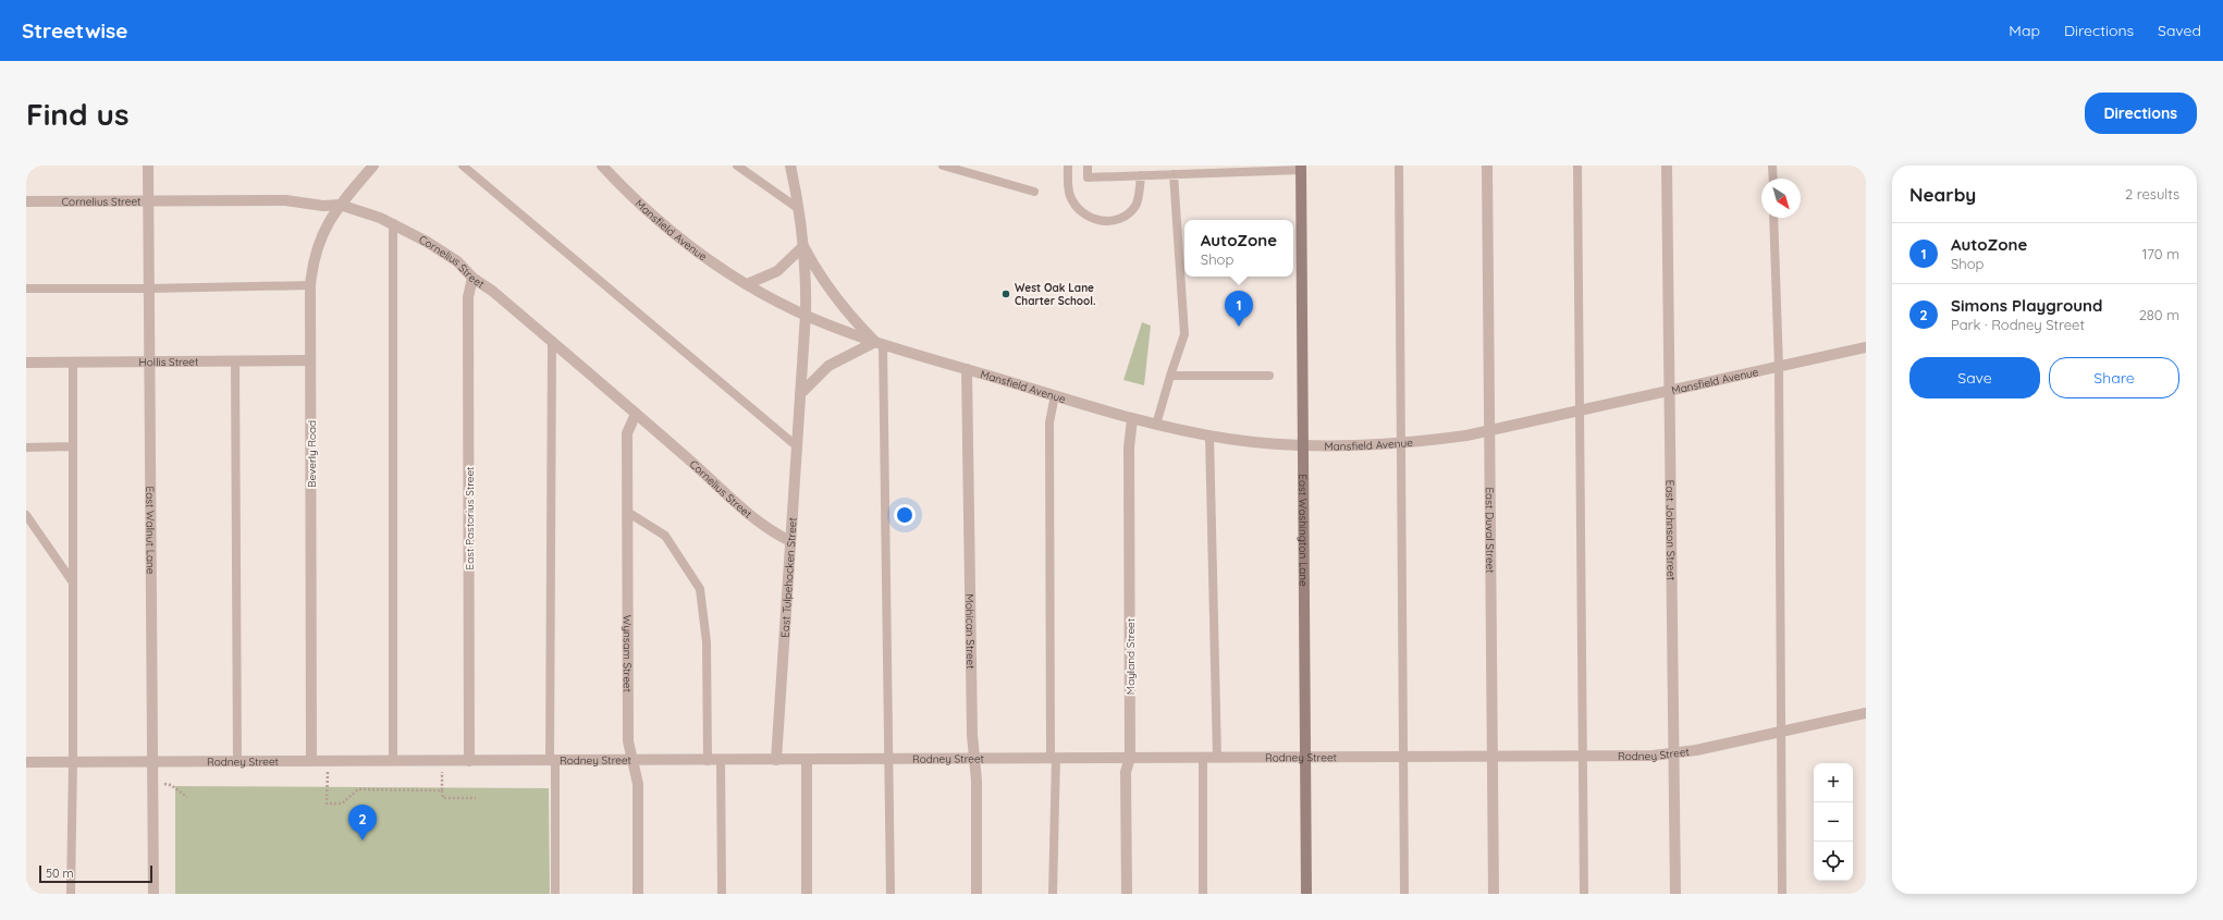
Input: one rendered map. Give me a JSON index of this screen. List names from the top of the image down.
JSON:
{
  "streets": {
    "main road": ["East Washington Lane"],
    "street": [
      "Cornelius Street",
      "Mansfield Avenue",
      "Hollis Street",
      "Beverly Road",
      "East Pastorius Street",
      "East Duval Street",
      "East Johnson Street",
      "East Walnut Lane",
      "East Tulpehocken Street",
      "Mohican Street",
      "Wynsam Street",
      "Mayland Street",
      "Rodney Street"
    ]
  },
  "crossings": [
    ["Cornelius Street", "Beverly Road"],
    ["Cornelius Street", "East Pastorius Street"],
    ["Cornelius Street", "East Walnut Lane"],
    ["Cornelius Street", "East Tulpehocken Street"],
    ["Cornelius Street", "Wynsam Street"],
    ["Mansfield Avenue", "East Duval Street"],
    ["Mansfield Avenue", "East Johnson Street"],
    ["Mansfield Avenue", "East Washington Lane"],
    ["Mansfield Avenue", "East Tulpehocken Street"],
    ["Mansfield Avenue", "Mohican Street"],
    ["Mansfield Avenue", "Mayland Street"],
    ["Hollis Street", "Beverly Road"],
    ["Hollis Street", "East Walnut Lane"],
    ["Beverly Road", "Rodney Street"],
    ["East Pastorius Street", "Rodney Street"],
    ["East Duval Street", "Rodney Street"],
    ["East Johnson Street", "Rodney Street"],
    ["East Walnut Lane", "Rodney Street"],
    ["East Washington Lane", "Rodney Street"],
    ["East Tulpehocken Street", "Rodney Street"],
    ["Mohican Street", "Rodney Street"],
    ["Wynsam Street", "Rodney Street"],
    ["Mayland Street", "Rodney Street"]
  ],
  "places": ["West Oak Lane Charter School."],
  "scale_bar": "50 m",
  "north": "bottom right",
  "page": {
    "header": "Streetwise",
    "nav": ["Map", "Directions", "Saved"],
    "buttons": [
      "Directions",
      ["Save", "Share"]
    ],
    "title": "Find us",
    "heading": ["Nearby", "2 results"],
    "popup": ["AutoZone", "Shop"],
    "list": [
      {
        "mark": "1",
        "name": "AutoZone",
        "note": "Shop",
        "value": "170 m"
      },
      {
        "mark": "2",
        "name": "Simons Playground",
        "note": "Park · Rodney Street",
        "value": "280 m"
      }
    ],
    "pins": ["1", "2"],
    "map_buttons": ["+", "−"],
    "scale": "50 m"
  }
}
